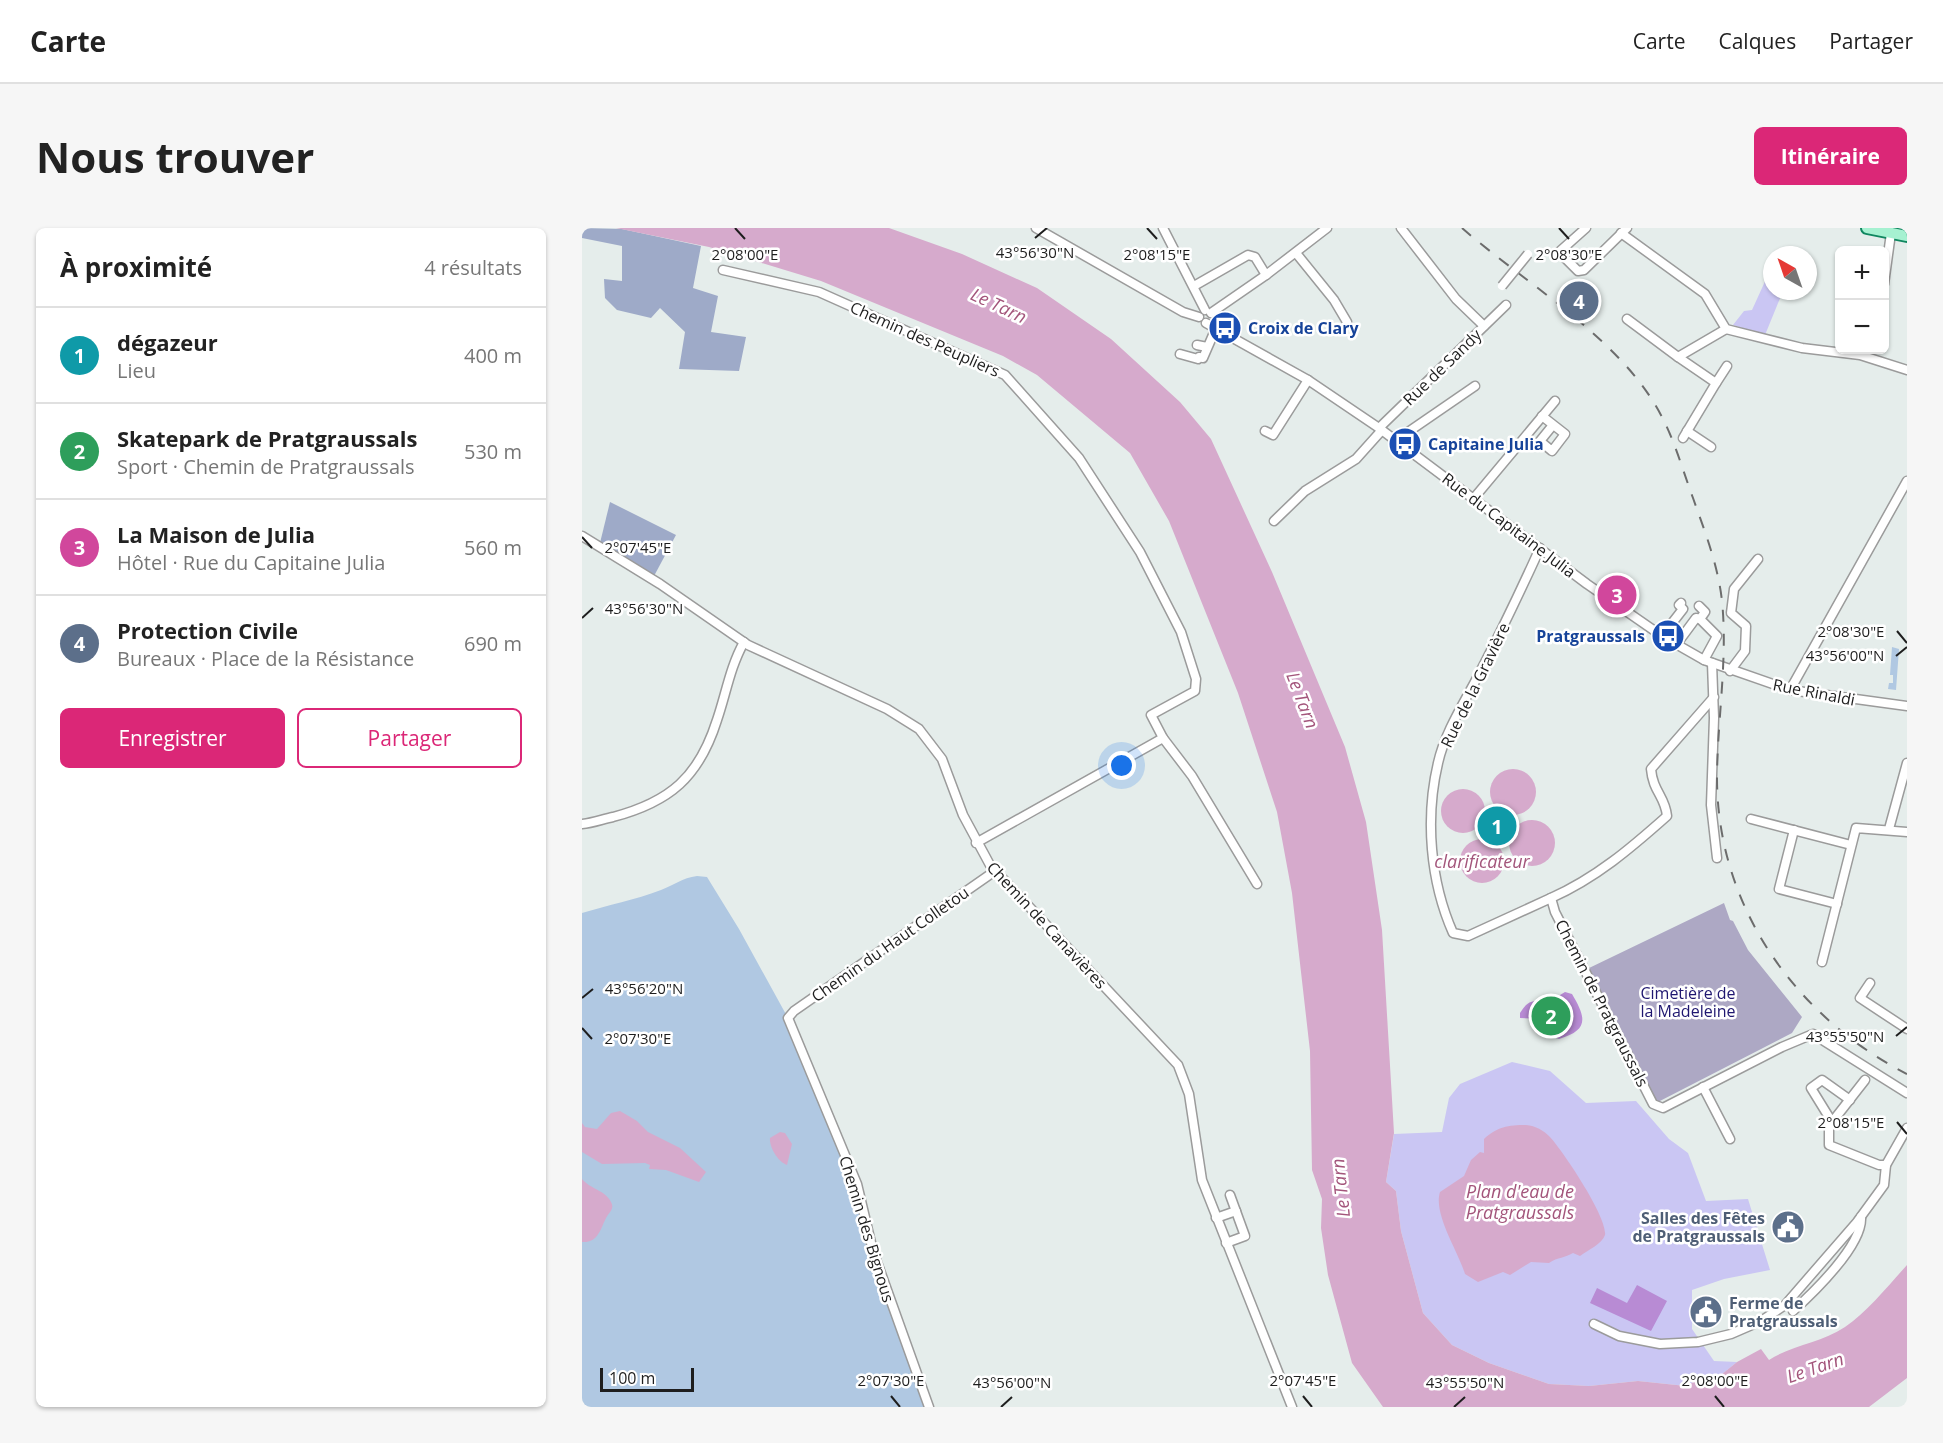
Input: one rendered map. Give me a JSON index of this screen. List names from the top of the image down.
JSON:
{
  "streets": {
    "street": [
      "Chemin des Peupliers",
      "Rue de Sandy",
      "Rue du Capitaine Julia",
      "Rue de la Gravière",
      "Rue Rinaldi",
      "Chemin de Canavières",
      "Chemin du Haut Colletou",
      "Chemin de Pratgraussals",
      "Chemin des Bignous"
    ]
  },
  "crossings": [
    ["Rue de Sandy", "Rue du Capitaine Julia"],
    ["Rue du Capitaine Julia", "Rue de la Gravière"],
    ["Rue du Capitaine Julia", "Rue Rinaldi"],
    ["Rue de la Gravière", "Chemin de Pratgraussals"],
    ["Chemin de Canavières", "Chemin du Haut Colletou"],
    ["Chemin du Haut Colletou", "Chemin des Bignous"]
  ],
  "water": ["Le Tarn", "clarificateur", "Plan d'eau de Pratgraussals"],
  "parks": ["Cimetière de la Madeleine"],
  "places": {
    "bus stop": ["Croix de Clary", "Capitaine Julia", "Pratgraussals"],
    "public building": ["Salles des Fêtes de Pratgraussals", "Ferme de Pratgraussals"]
  },
  "scale_bar": "100 m",
  "north": "top left",
  "page": {
    "header": "Carte",
    "nav": ["Carte", "Calques", "Partager"],
    "buttons": [
      "Itinéraire",
      ["Enregistrer", "Partager"]
    ],
    "title": "Nous trouver",
    "heading": ["À proximité", "4 résultats"],
    "map_buttons": ["+", "−"],
    "pins": [
      "4",
      "3",
      "1",
      "2"
    ],
    "list": [
      {
        "mark": "1",
        "name": "dégazeur",
        "note": "Lieu",
        "value": "400 m"
      },
      {
        "mark": "2",
        "name": "Skatepark de Pratgraussals",
        "note": "Sport · Chemin de Pratgraussals",
        "value": "530 m"
      },
      {
        "mark": "3",
        "name": "La Maison de Julia",
        "note": "Hôtel · Rue du Capitaine Julia",
        "value": "560 m"
      },
      {
        "mark": "4",
        "name": "Protection Civile",
        "note": "Bureaux · Place de la Résistance",
        "value": "690 m"
      }
    ],
    "scale": "100 m"
  },
  "coordinates": [
    "43°56'30\"N",
    "2°08'00\"E",
    "2°08'30\"E",
    "2°08'15\"E",
    "2°07'45\"E",
    "43°56'00\"N",
    "43°56'20\"N",
    "43°55'50\"N",
    "2°07'30\"E"
  ]
}
